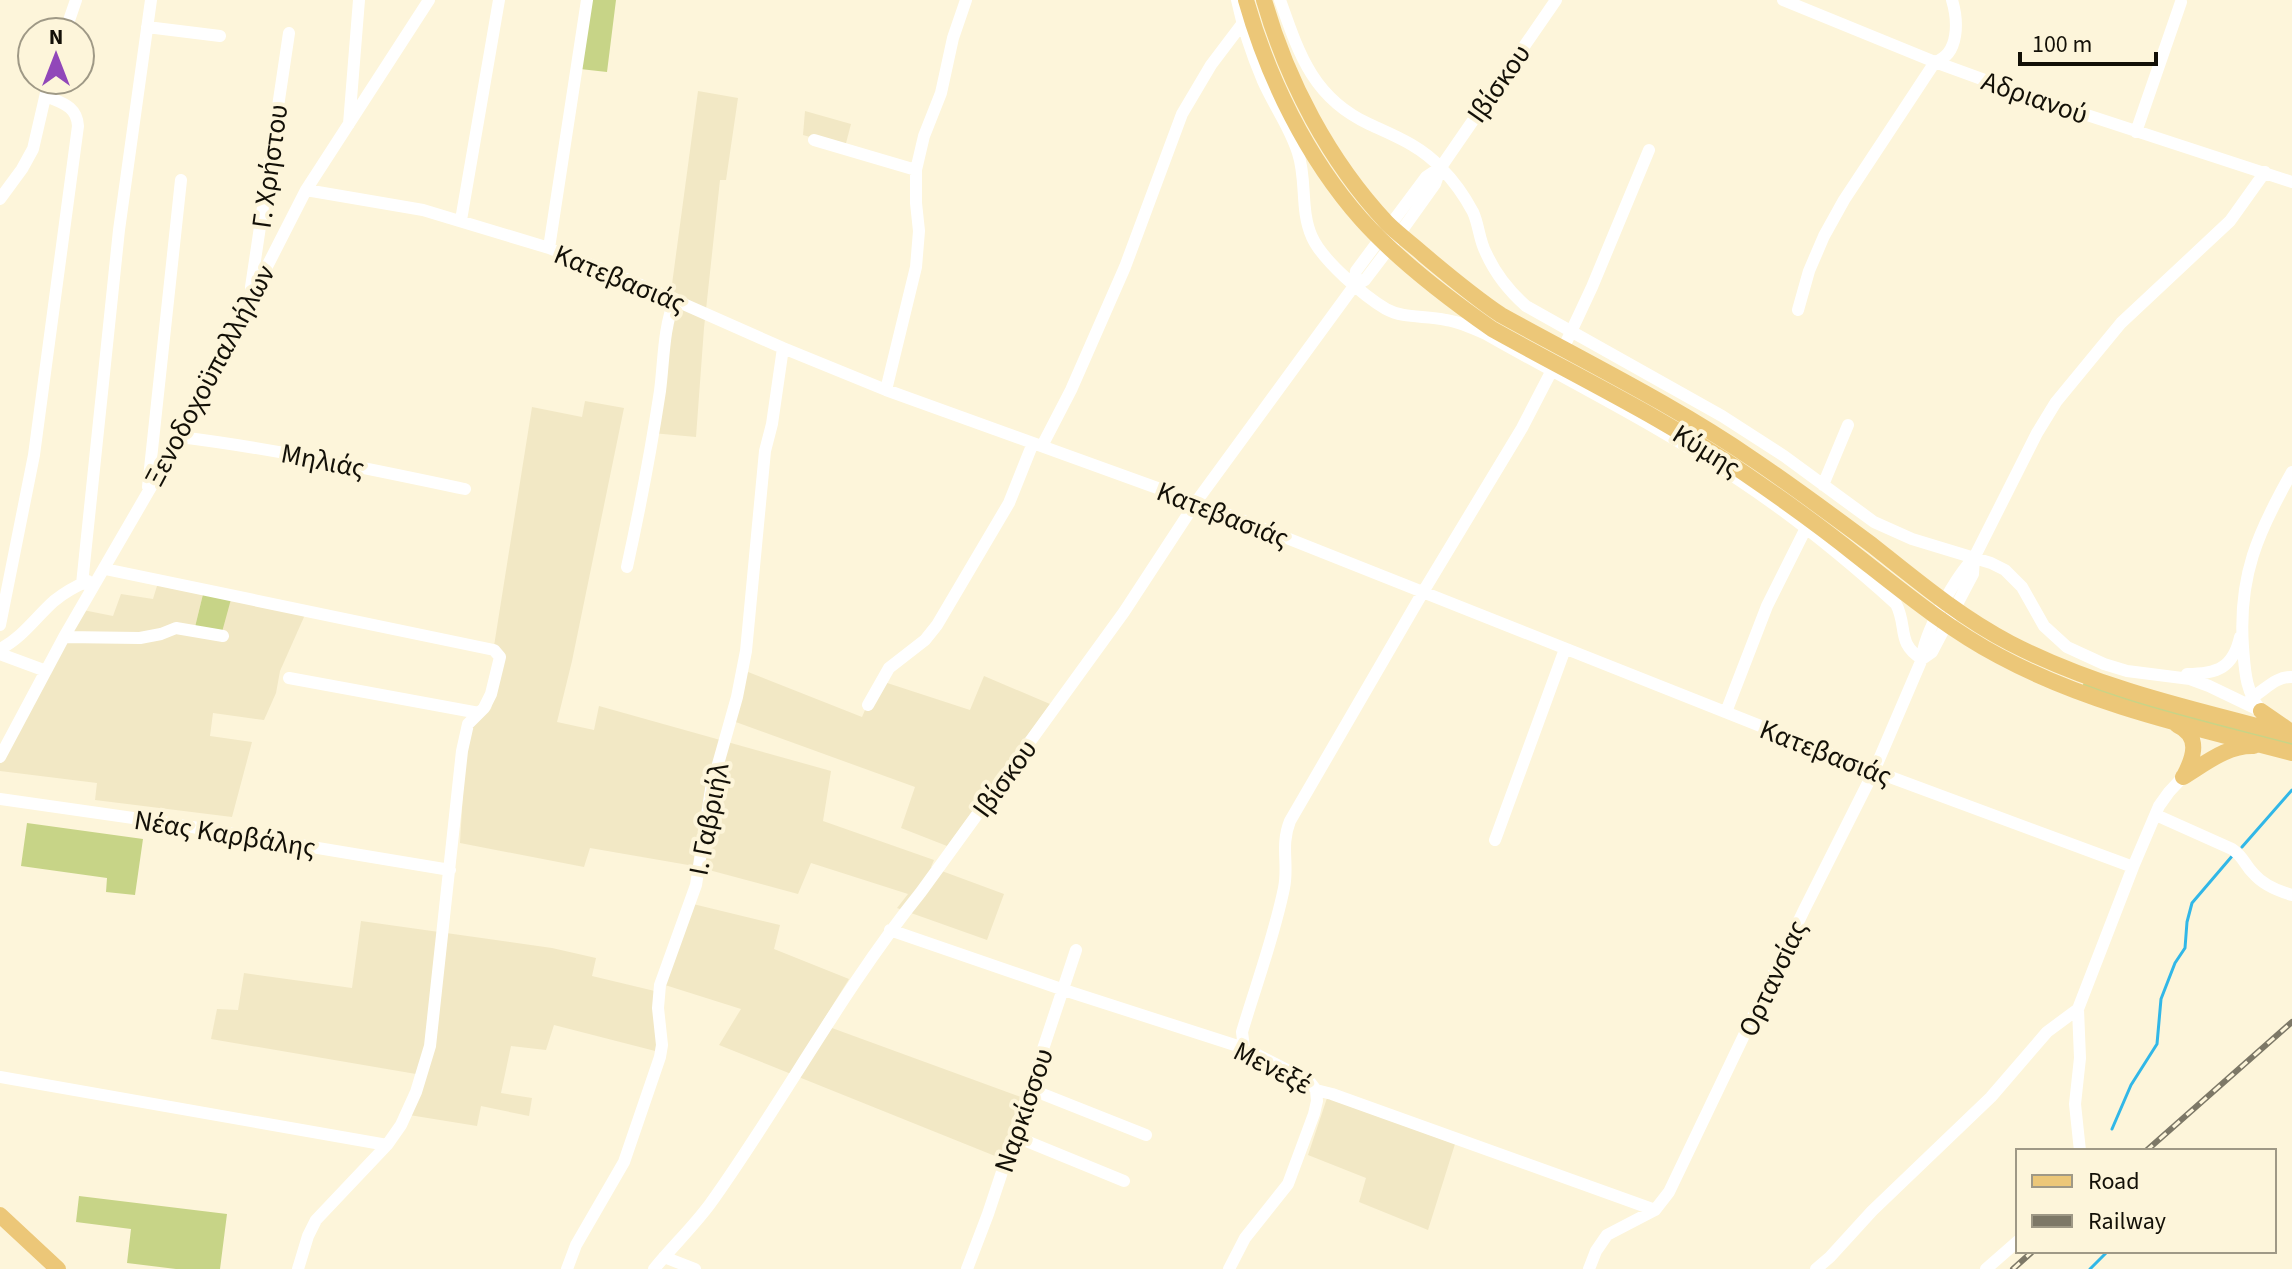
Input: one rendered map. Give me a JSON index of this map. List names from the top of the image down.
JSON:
{
  "streets": {
    "main road": ["Κύμης"],
    "street": [
      "Ιβίσκου",
      "Αδριανού",
      "Γ. Χρήστου",
      "Κατεβασιάς",
      "Ξενοδοχοϋπαλλήλων",
      "Μηλιάς",
      "Ι. Γαβριήλ",
      "Νέας Καρβάλης",
      "Ορτανσίας",
      "Μενεξέ",
      "Ναρκίσσου"
    ]
  },
  "crossings": [
    ["Ιβίσκου", "Κατεβασιάς"],
    ["Ιβίσκου", "Κύμης"],
    ["Ιβίσκου", "Μενεξέ"],
    ["Αδριανού", "Ορτανσίας"],
    ["Γ. Χρήστου", "Ξενοδοχοϋπαλλήλων"],
    ["Κατεβασιάς", "Ξενοδοχοϋπαλλήλων"],
    ["Κατεβασιάς", "Ι. Γαβριήλ"],
    ["Κατεβασιάς", "Ορτανσίας"],
    ["Ξενοδοχοϋπαλλήλων", "Μηλιάς"],
    ["Κύμης", "Ορτανσίας"],
    ["Ορτανσίας", "Μενεξέ"],
    ["Μενεξέ", "Ναρκίσσου"]
  ],
  "legend": ["Road", "Railway"],
  "scale_bar": "100 m",
  "north": "top"
}
